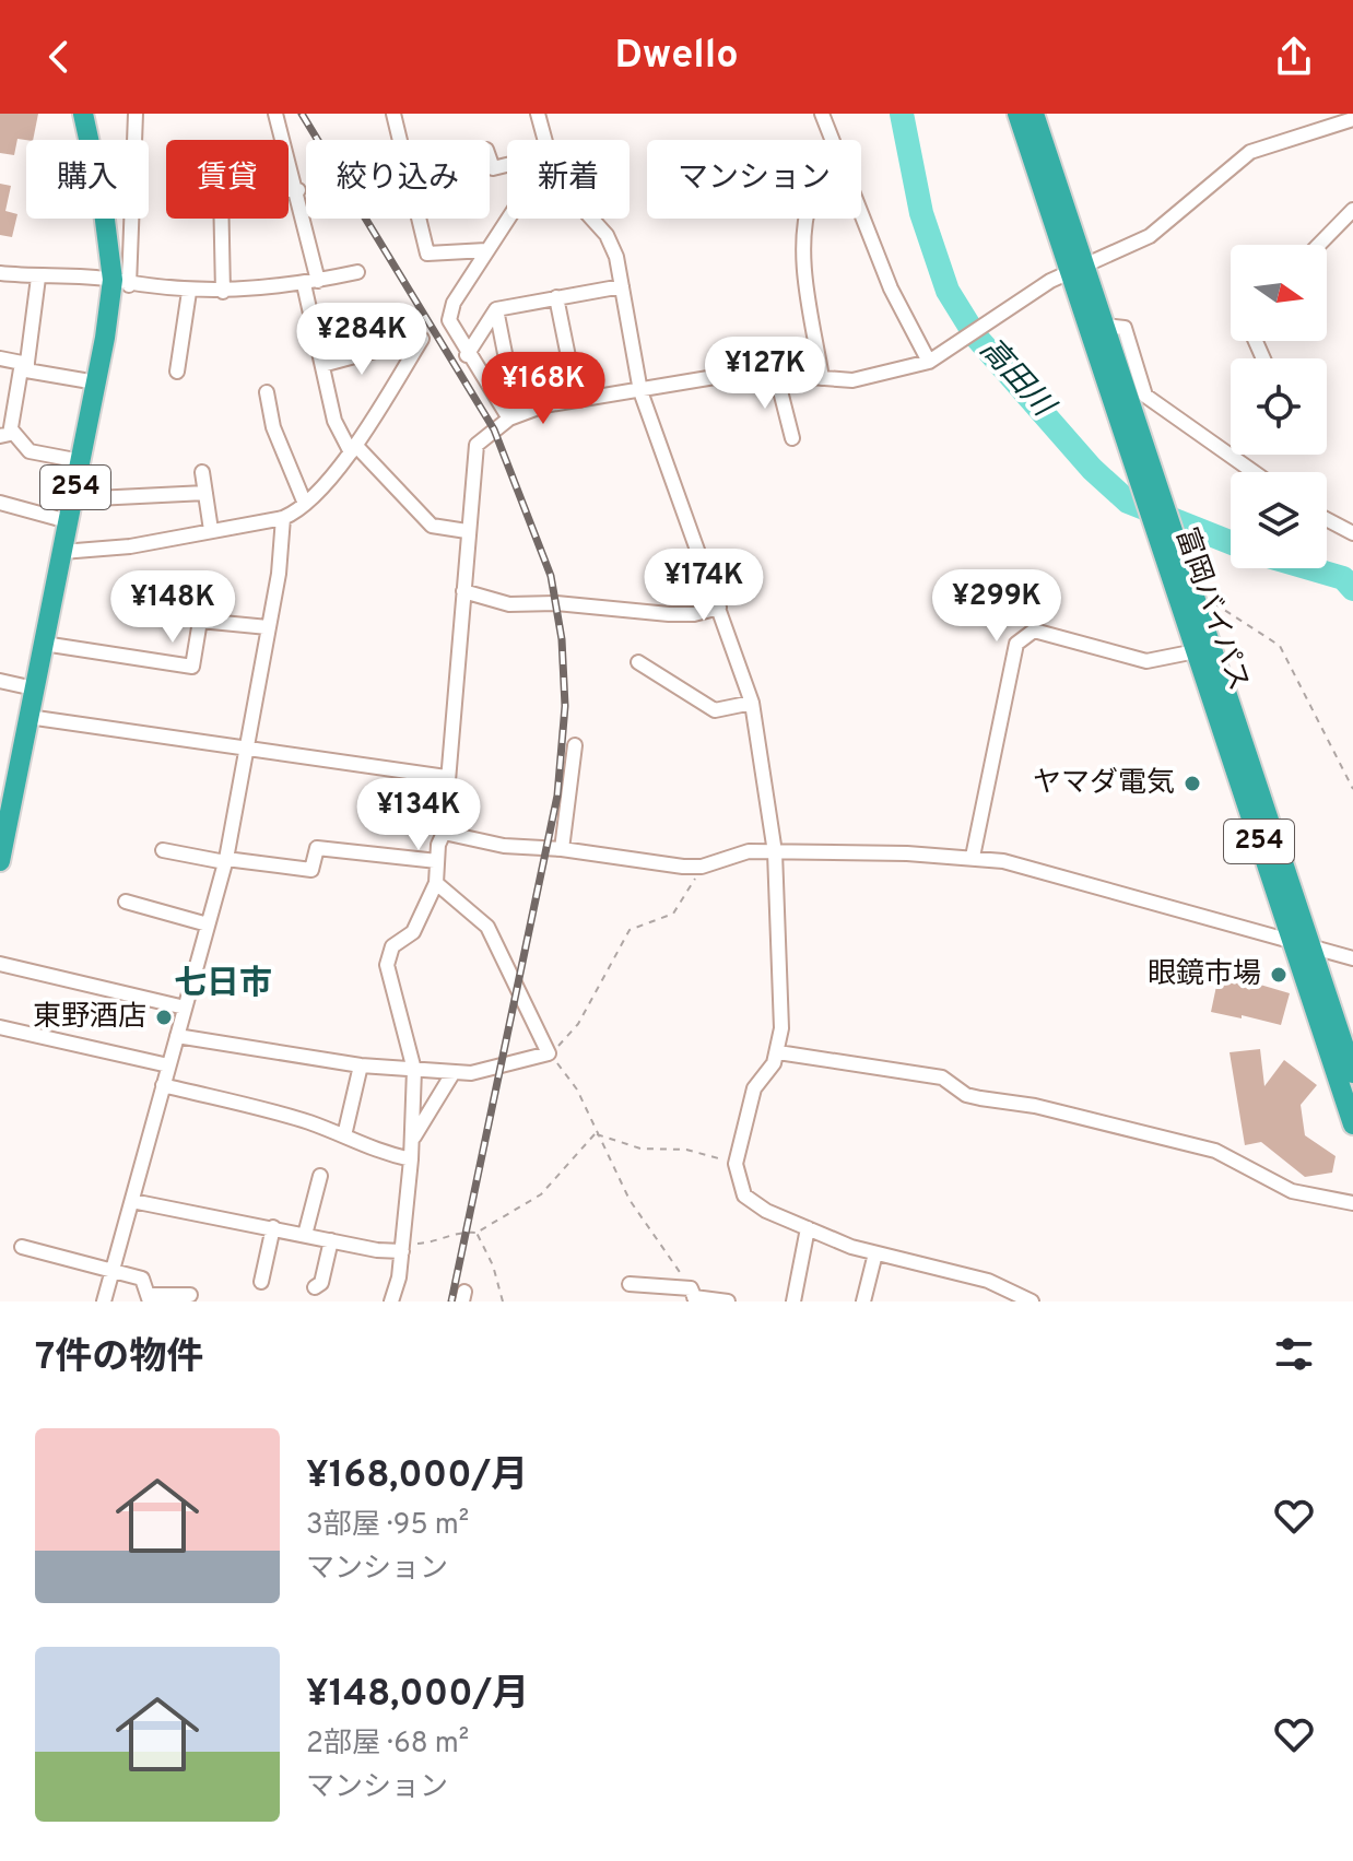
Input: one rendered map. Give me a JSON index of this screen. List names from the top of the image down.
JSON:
{
  "streets": {
    "highway": ["254", "富岡バイパス"]
  },
  "districts": ["七日市"],
  "water": ["高田川"],
  "places": ["ヤマダ電気", "眼鏡市場", "東野酒店"],
  "north": "right",
  "page": {
    "header": "Dwello",
    "chip": [
      "購入",
      "賃貸",
      "絞り込み",
      "新着",
      "マンション"
    ],
    "price": [
      "¥284K",
      "¥127K",
      "¥168K",
      "¥174K",
      "¥299K",
      "¥148K",
      "¥134K"
    ],
    "heading": "7件の物件",
    "list": [
      {
        "name": "¥168,000/月",
        "note": "3部屋 · 95 m² · マンション"
      },
      {
        "name": "¥148,000/月",
        "note": "2部屋 · 68 m² · マンション"
      }
    ]
  }
}
